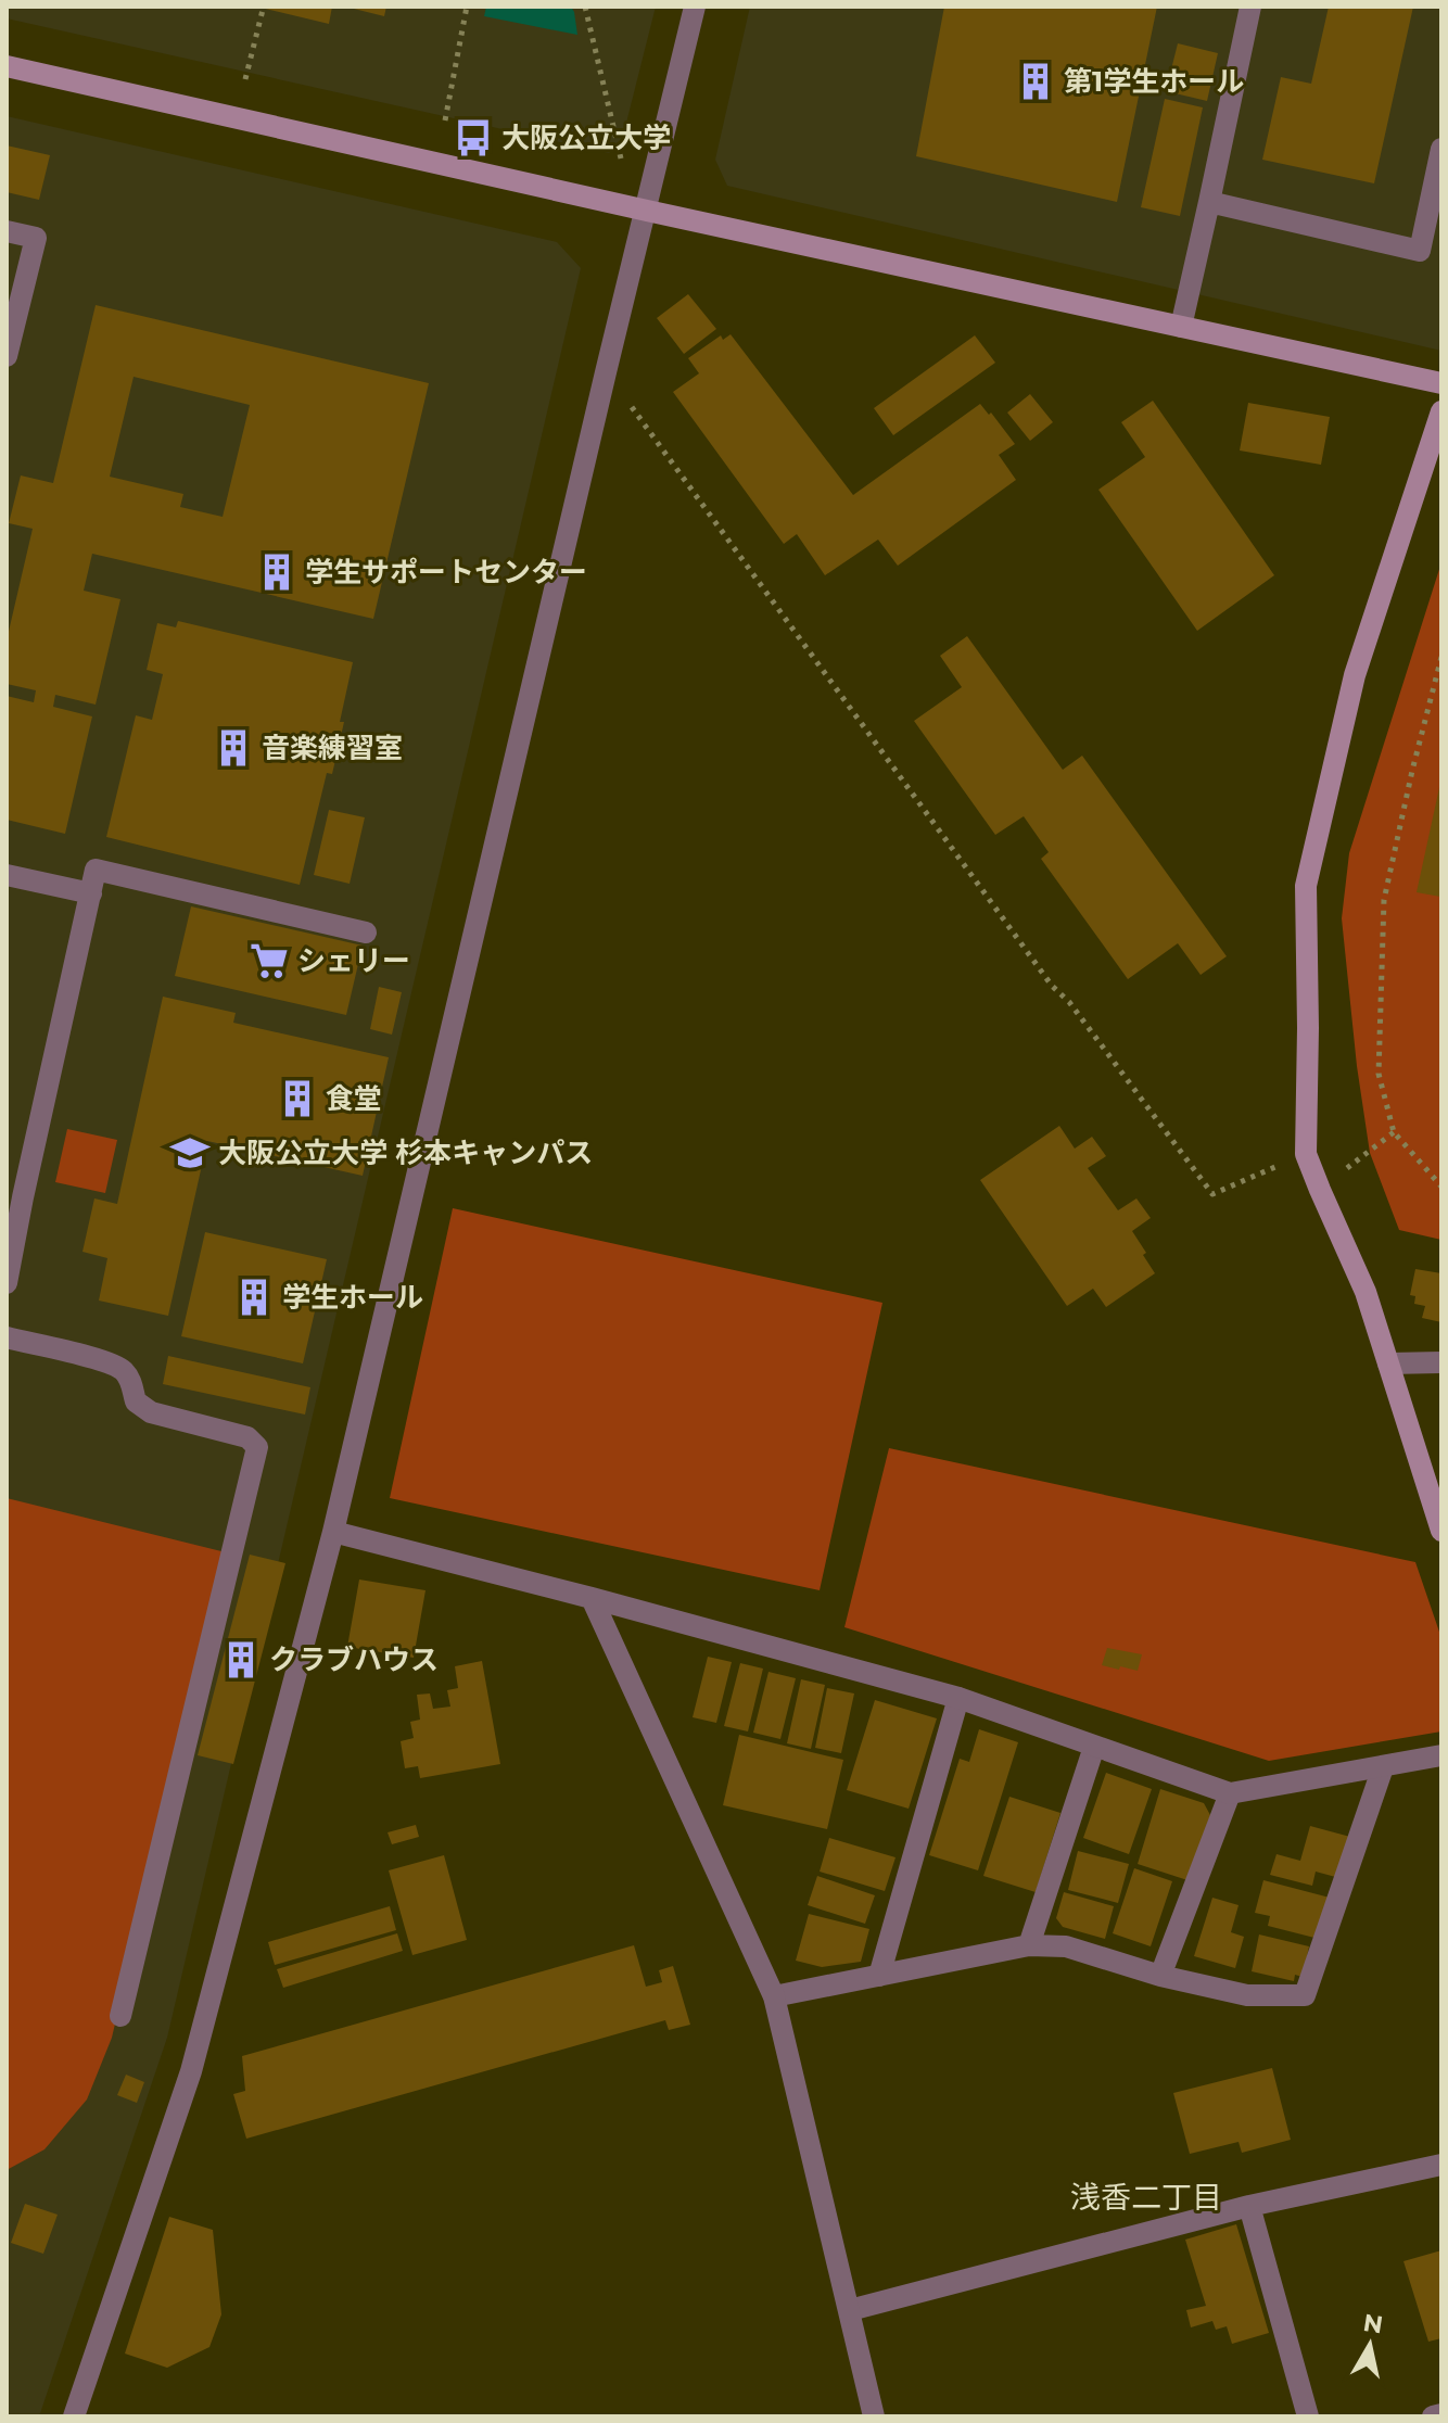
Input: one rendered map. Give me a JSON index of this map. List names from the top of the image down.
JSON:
{
  "districts": ["浅香二丁目"],
  "places": {
    "building": [
      "第1学生ホール",
      "学生サポートセンター",
      "音楽練習室",
      "食堂",
      "学生ホール",
      "クラブハウス"
    ],
    "bus stop": ["大阪公立大学"],
    "supermarket": ["シェリー"],
    "school or university": ["大阪公立大学 杉本キャンパス"]
  },
  "north": "top"
}
